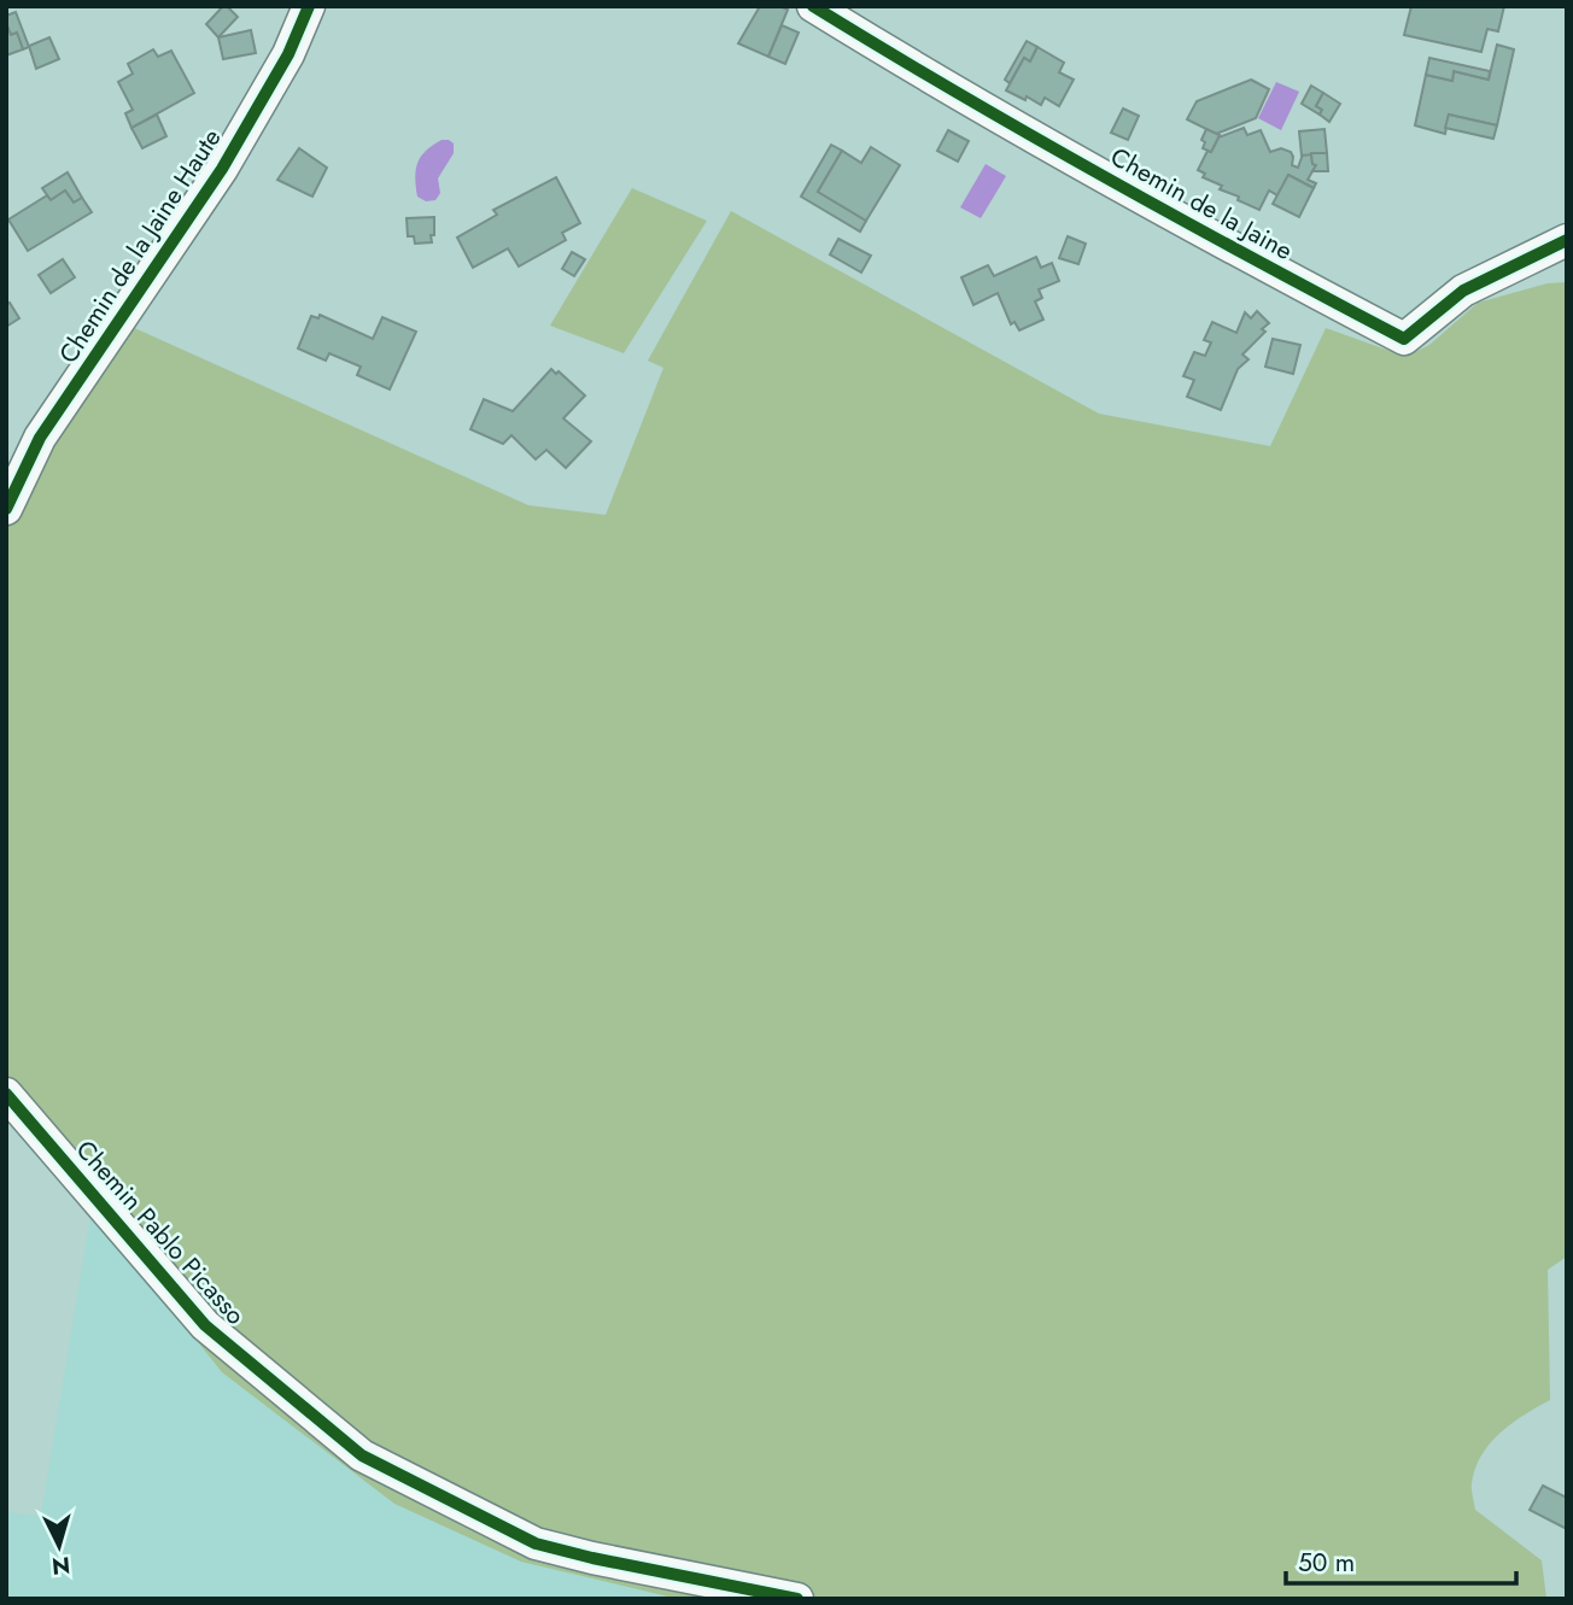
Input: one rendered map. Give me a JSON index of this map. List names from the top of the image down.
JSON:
{
  "streets": {
    "street": ["Chemin de la Jaine", "Chemin de la Jaine Haute", "Chemin Pablo Picasso"]
  },
  "scale_bar": "50 m",
  "north": "bottom"
}
